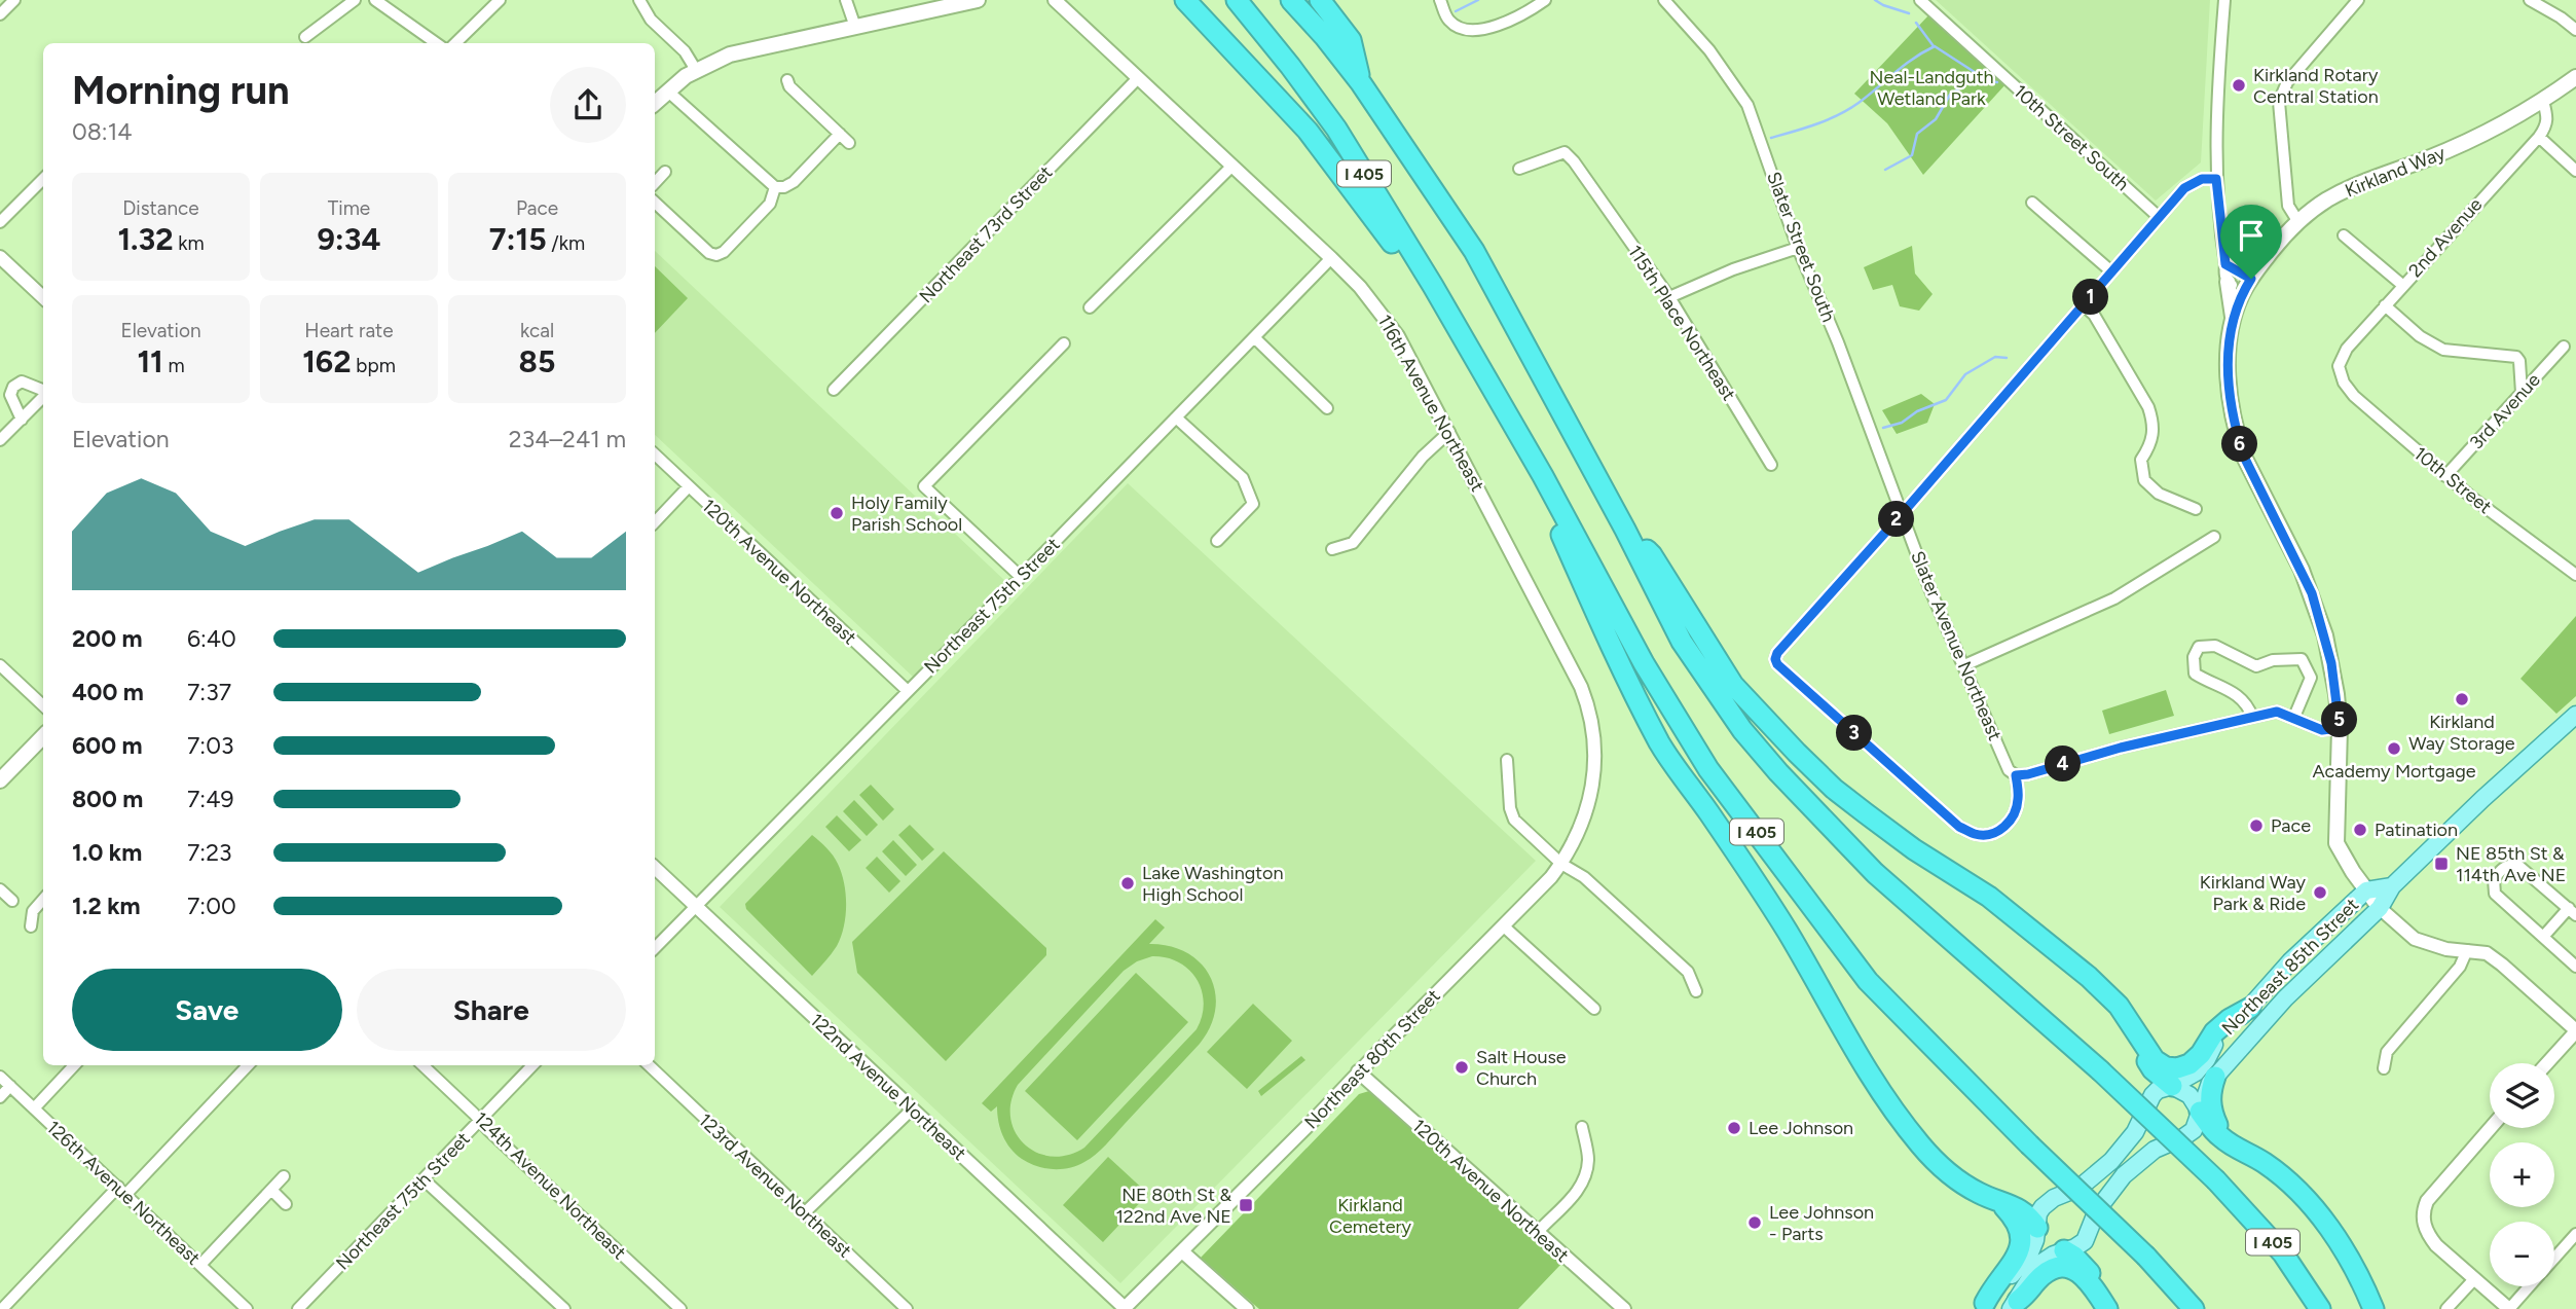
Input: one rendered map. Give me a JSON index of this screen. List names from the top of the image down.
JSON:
{
  "streets": {
    "highway": ["I 405"],
    "main road": ["Kirkland Way", "Northeast 85th Street"],
    "street": [
      "10th Street South",
      "Northeast 73rd Street",
      "2nd Avenue",
      "Slater Street South",
      "115th Place Northeast",
      "116th Avenue Northeast",
      "3rd Avenue",
      "10th Street",
      "120th Avenue Northeast",
      "Northeast 75th Street",
      "Slater Avenue Northeast",
      "Northeast 80th Street",
      "122nd Avenue Northeast",
      "124th Avenue Northeast",
      "123rd Avenue Northeast",
      "126th Avenue Northeast"
    ]
  },
  "crossings": [
    ["Kirkland Way", "Northeast 85th Street"],
    ["Northeast 73rd Street", "116th Avenue Northeast"],
    ["2nd Avenue", "10th Street"],
    ["Slater Street South", "Slater Avenue Northeast"],
    ["116th Avenue Northeast", "Northeast 75th Street"],
    ["116th Avenue Northeast", "Northeast 80th Street"],
    ["3rd Avenue", "10th Street"],
    ["120th Avenue Northeast", "Northeast 75th Street"],
    ["120th Avenue Northeast", "Northeast 80th Street"],
    ["Northeast 75th Street", "122nd Avenue Northeast"],
    ["Northeast 75th Street", "124th Avenue Northeast"],
    ["Northeast 80th Street", "122nd Avenue Northeast"]
  ],
  "parks": ["Neal-Landguth Wetland Park", "Kirkland Cemetery"],
  "places": {
    "other": [
      "Kirkland Rotary Central Station",
      "Holy Family Parish School",
      "Kirkland Way Storage",
      "Academy Mortgage",
      "Pace",
      "Patination",
      "Lake Washington High School",
      "Kirkland Way Park & Ride",
      "Salt House Church",
      "Lee Johnson",
      "Lee Johnson - Parts"
    ],
    "transit": ["NE 85th St & 114th Ave NE", "NE 80th St & 122nd Ave NE"]
  },
  "page": {
    "heading": ["Morning run", "08:14"],
    "stats": [
      ["Distance", "1.32 km"],
      ["Time", "9:34"],
      ["Pace", "7:15 /km"],
      ["Elevation", "11 m"],
      ["Heart rate", "162 bpm"],
      ["kcal", "85"]
    ],
    "pins": [
      "1",
      "6",
      "2",
      "5",
      "3",
      "4"
    ],
    "chart": ["Elevation", "234–241 m"],
    "list": [
      {
        "name": "200 m",
        "note": "6:40"
      },
      {
        "name": "400 m",
        "note": "7:37"
      },
      {
        "name": "600 m",
        "note": "7:03"
      },
      {
        "name": "800 m",
        "note": "7:49"
      },
      {
        "name": "1.0 km",
        "note": "7:23"
      },
      {
        "name": "1.2 km",
        "note": "7:00"
      }
    ],
    "buttons": ["Save", "Share"],
    "map_buttons": ["+", "−"]
  }
}
